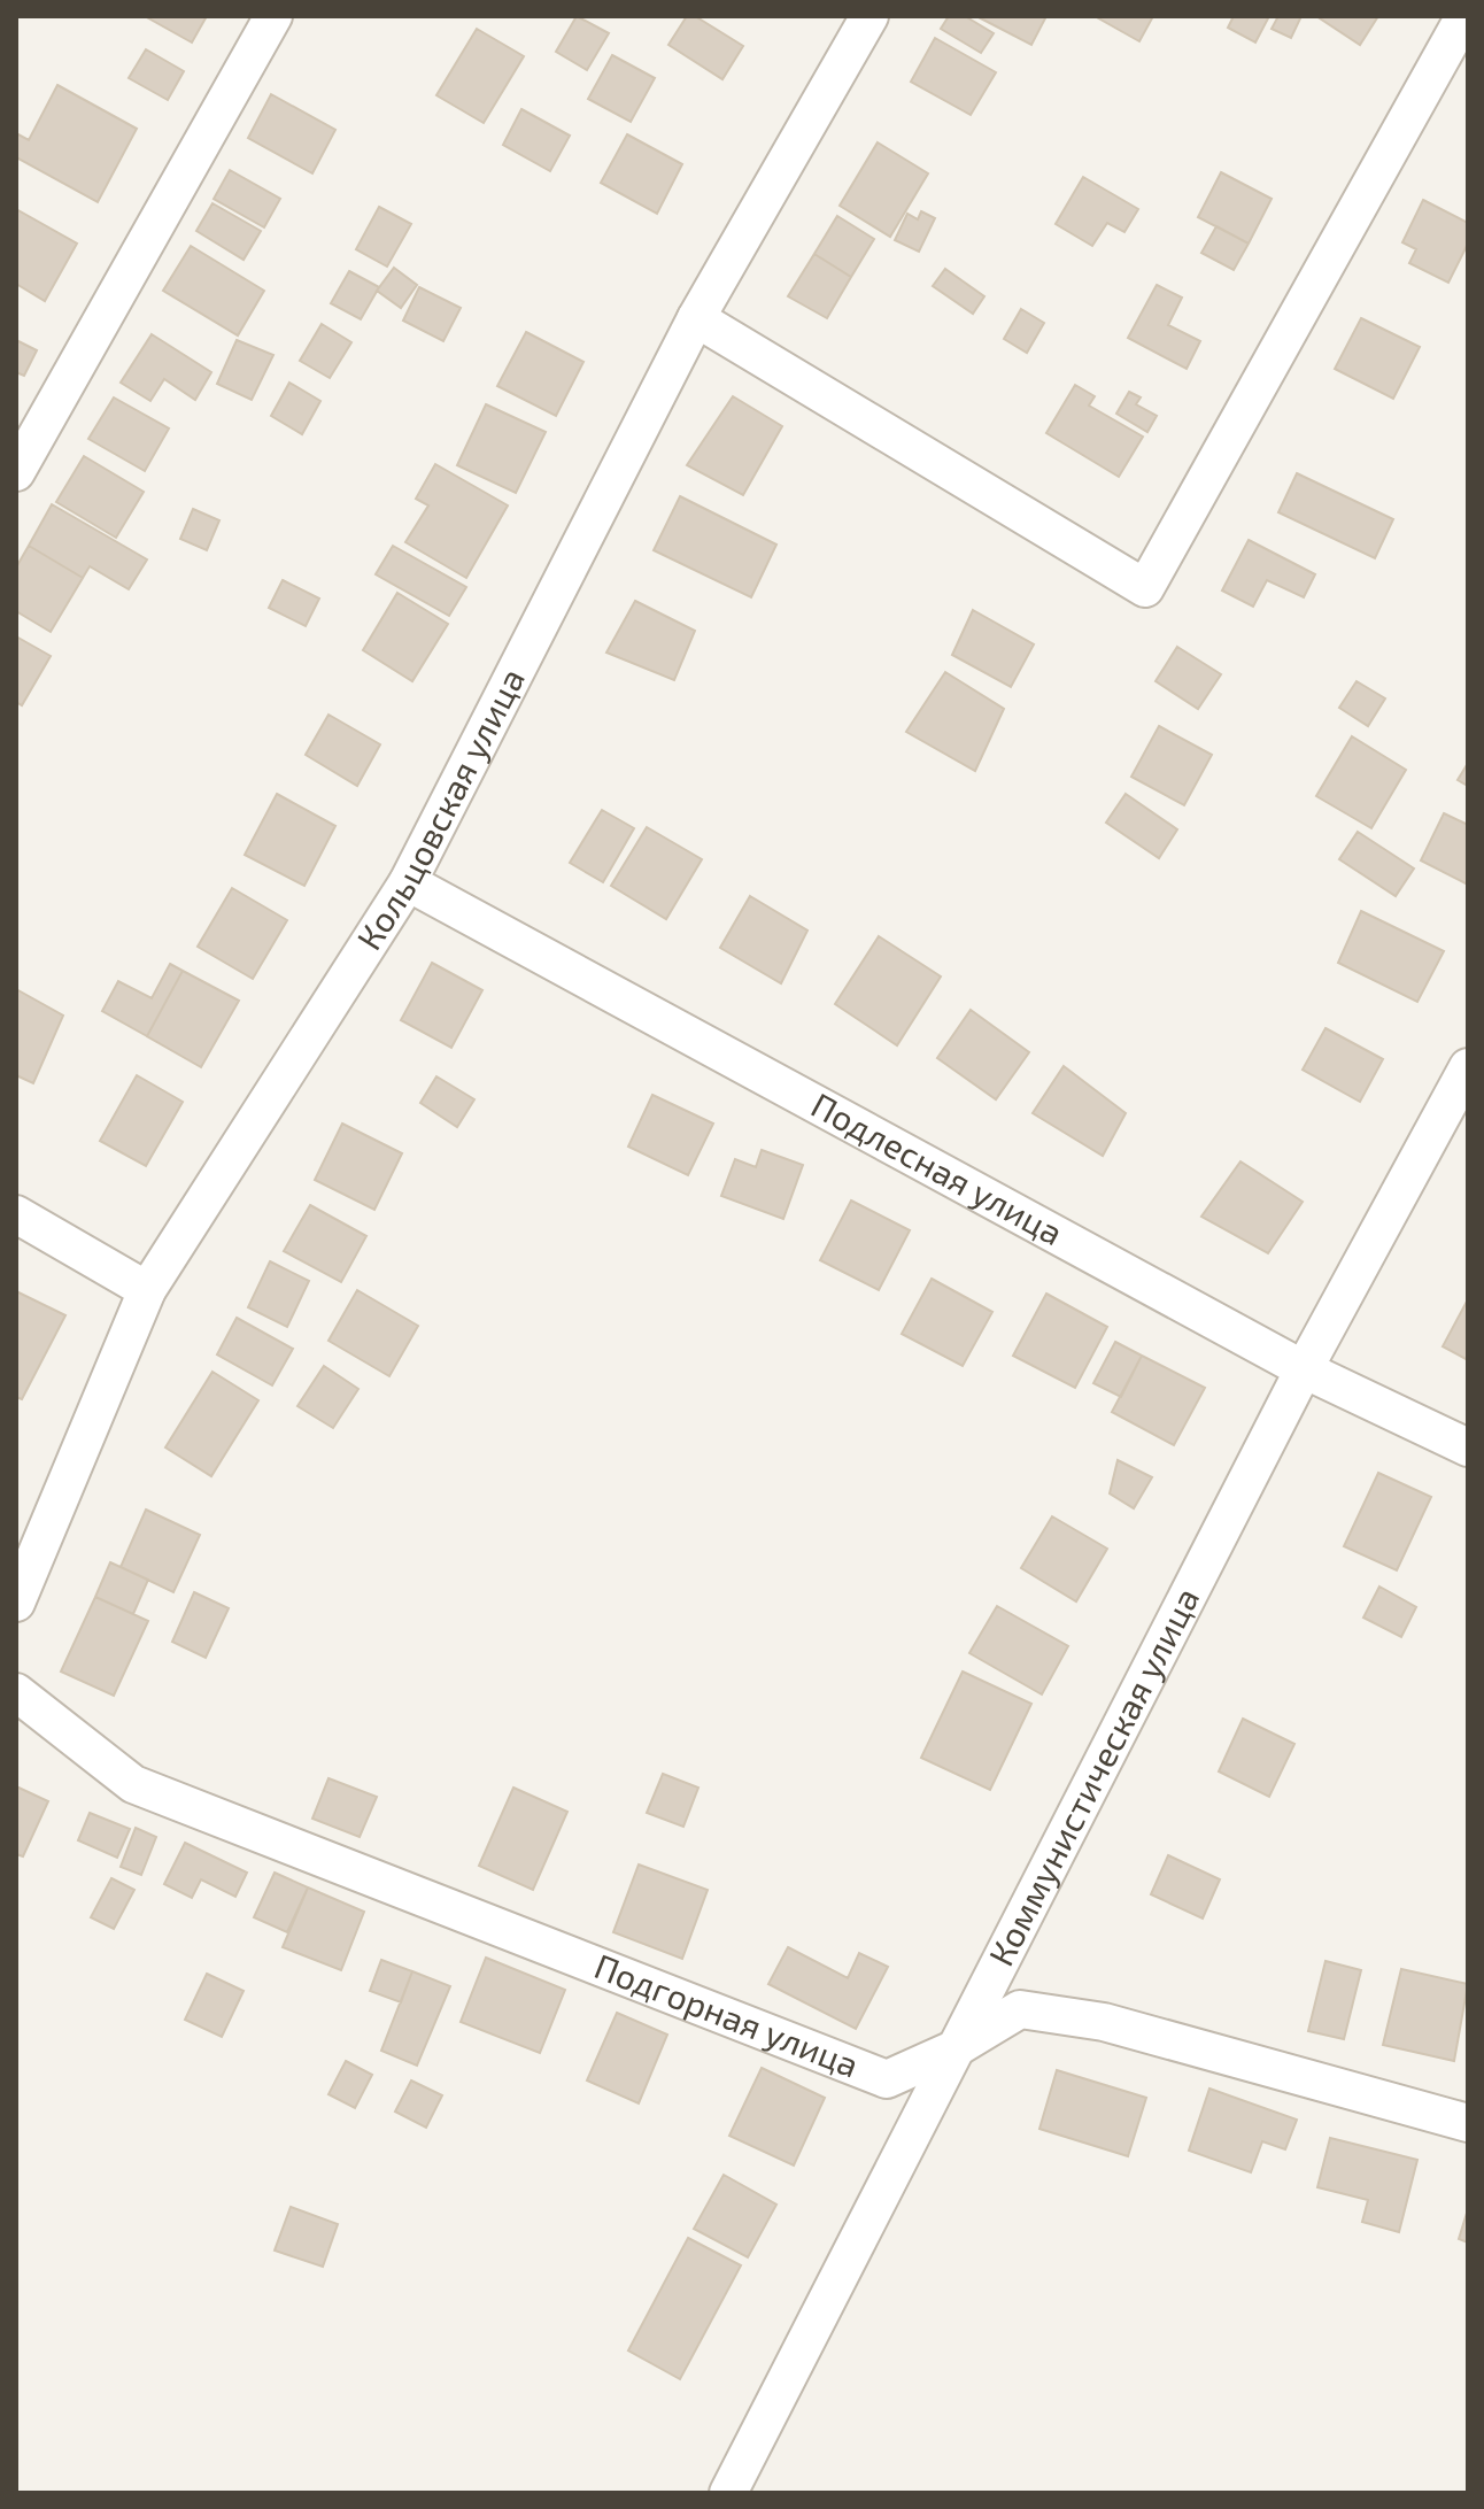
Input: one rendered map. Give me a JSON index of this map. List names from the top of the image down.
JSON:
{
  "streets": {
    "street": [
      "Кольцовская улица",
      "Подлесная улица",
      "Коммунистическая улица",
      "Подгорная улица"
    ]
  },
  "crossings": [
    ["Кольцовская улица", "Подлесная улица"],
    ["Подлесная улица", "Коммунистическая улица"],
    ["Коммунистическая улица", "Подгорная улица"]
  ]
}
